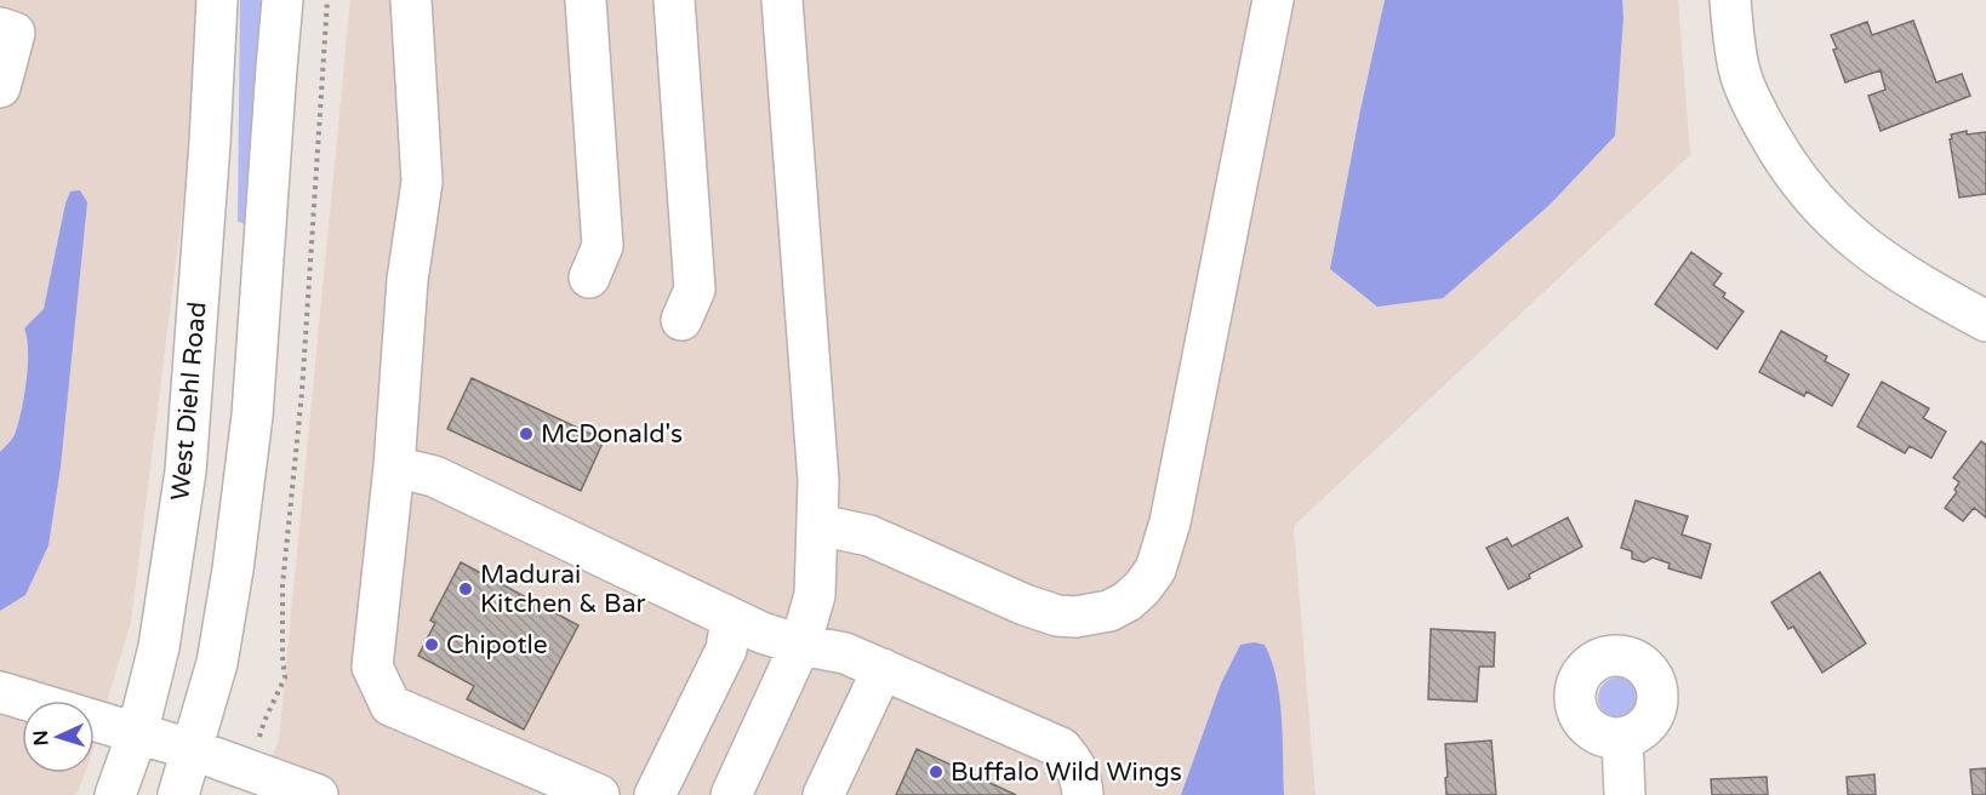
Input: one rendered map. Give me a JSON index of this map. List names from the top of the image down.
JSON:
{
  "streets": {
    "street": ["West Diehl Road"]
  },
  "places": [
    "McDonald's",
    "Madurai Kitchen & Bar",
    "Chipotle",
    "Buffalo Wild Wings"
  ],
  "north": "left"
}
